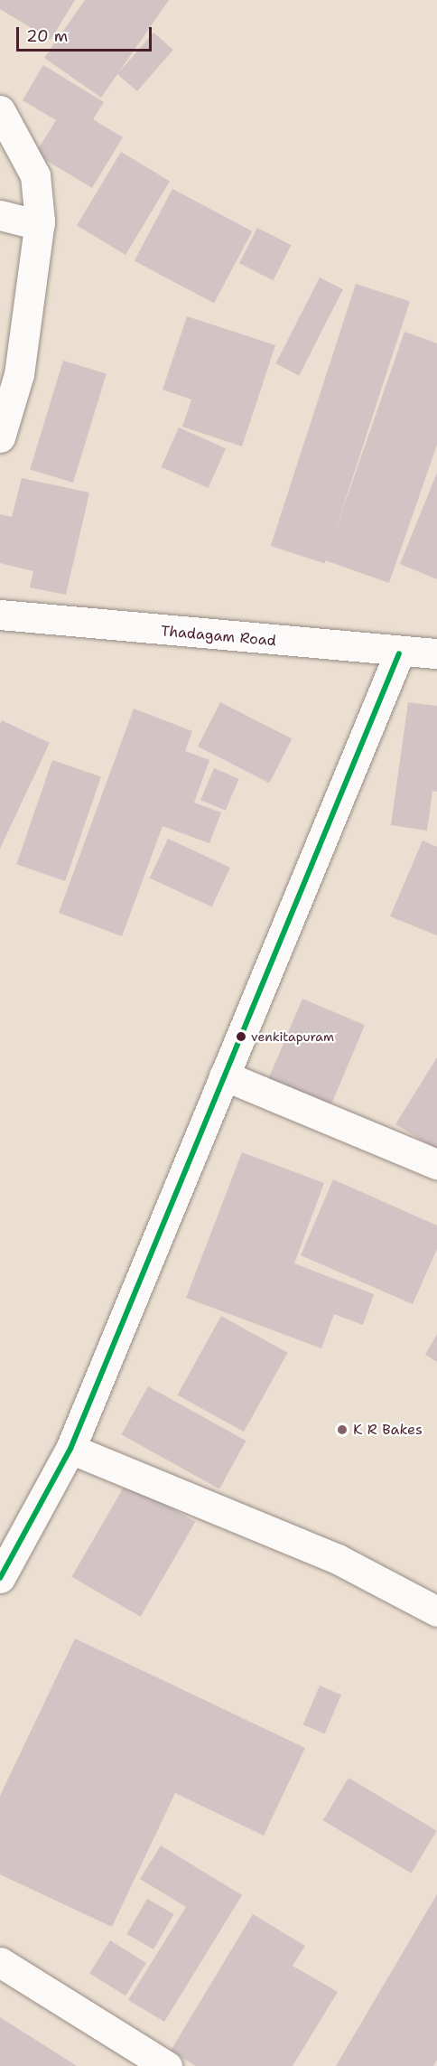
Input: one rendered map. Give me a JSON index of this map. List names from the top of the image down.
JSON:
{
  "streets": {
    "main road": ["Thadagam Road"]
  },
  "places": ["venkitapuram", "K R Bakes"],
  "scale_bar": "20 m"
}
